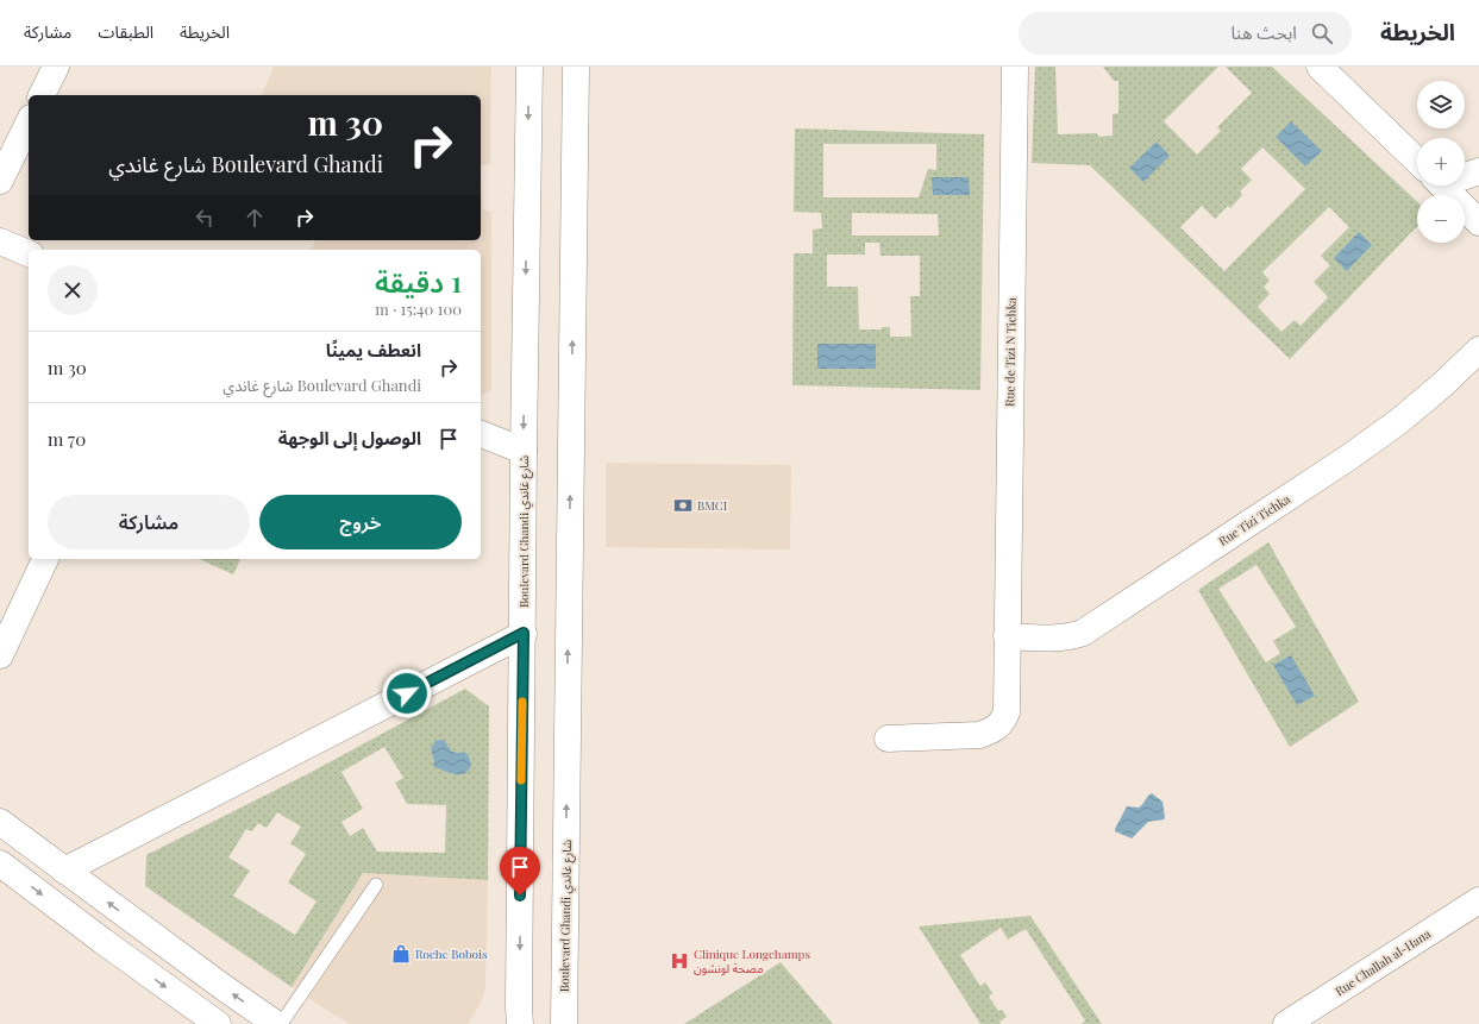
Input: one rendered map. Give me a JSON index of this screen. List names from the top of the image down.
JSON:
{
  "streets": {
    "street": [
      "Rue de Tizi N Tichka",
      "Rue Tizi Tichka",
      "Boulevard Ghandi شارع غاندي",
      "Rue Challah al-Hana"
    ]
  },
  "crossings": [
    ["Rue de Tizi N Tichka", "Rue Tizi Tichka"]
  ],
  "places": {
    "bank": ["BMCI"],
    "shop": ["Roche Bobois"],
    "hospital": ["Clinique Longchamps مصحة لونشون"]
  },
  "page": {
    "header": "الخريطة",
    "search": "ابحث هنا",
    "nav": ["الخريطة", "الطبقات", "مشاركة"],
    "map_buttons": ["+", "−"],
    "turn": ["30 m", "Boulevard Ghandi شارع غاندي"],
    "heading": ["1 دقيقة", "100 m · 15:40"],
    "list": [
      {
        "name": "انعطف يمينًا",
        "note": "Boulevard Ghandi شارع غاندي",
        "value": "30 m"
      },
      {
        "name": "الوصول إلى الوجهة",
        "value": "70 m"
      }
    ],
    "buttons": ["خروج", "مشاركة"]
  }
}
